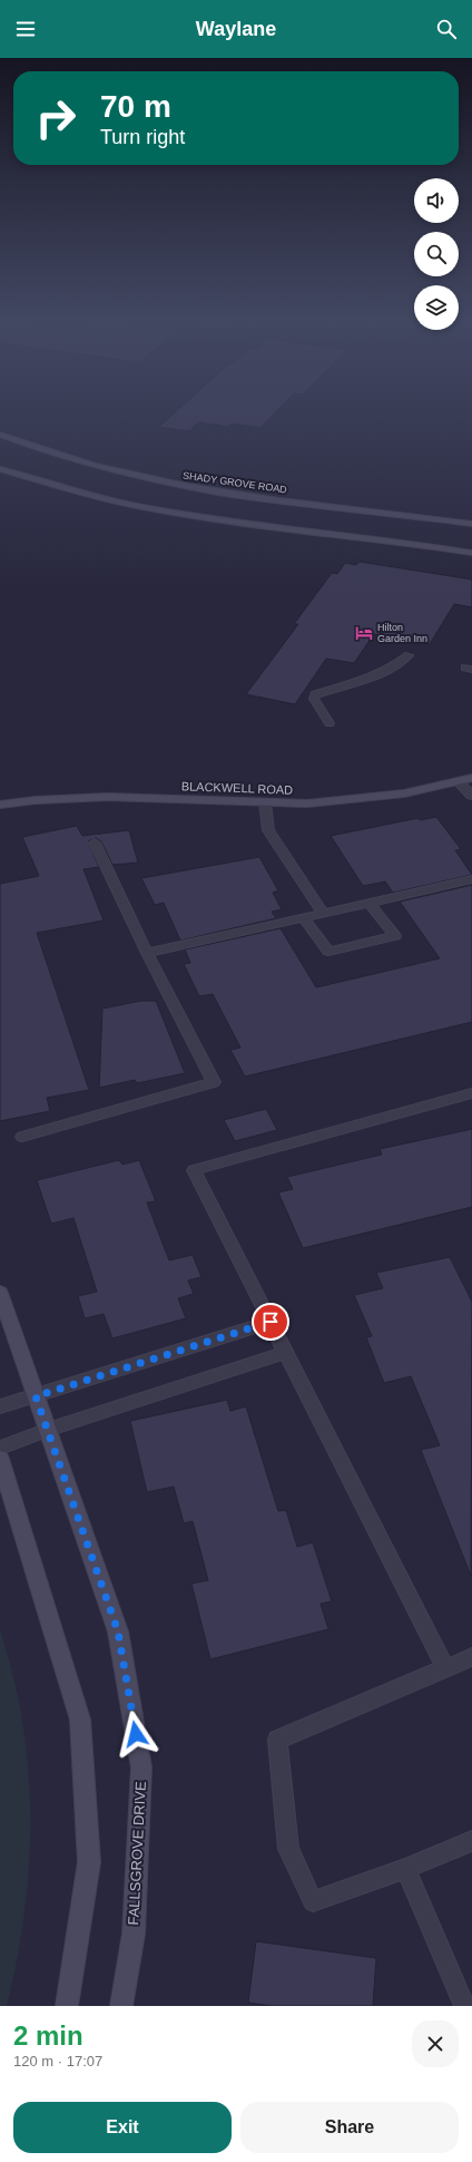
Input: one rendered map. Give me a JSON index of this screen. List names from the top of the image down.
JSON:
{
  "streets": {
    "main road": ["SHADY GROVE ROAD", "BLACKWELL ROAD", "FALLSGROVE DRIVE"]
  },
  "places": {
    "hotel": ["Hilton Garden Inn"]
  },
  "page": {
    "header": "Waylane",
    "turn": ["70 m", "Turn right"],
    "heading": ["2 min", "120 m · 17:07"],
    "buttons": ["Exit", "Share"]
  }
}
